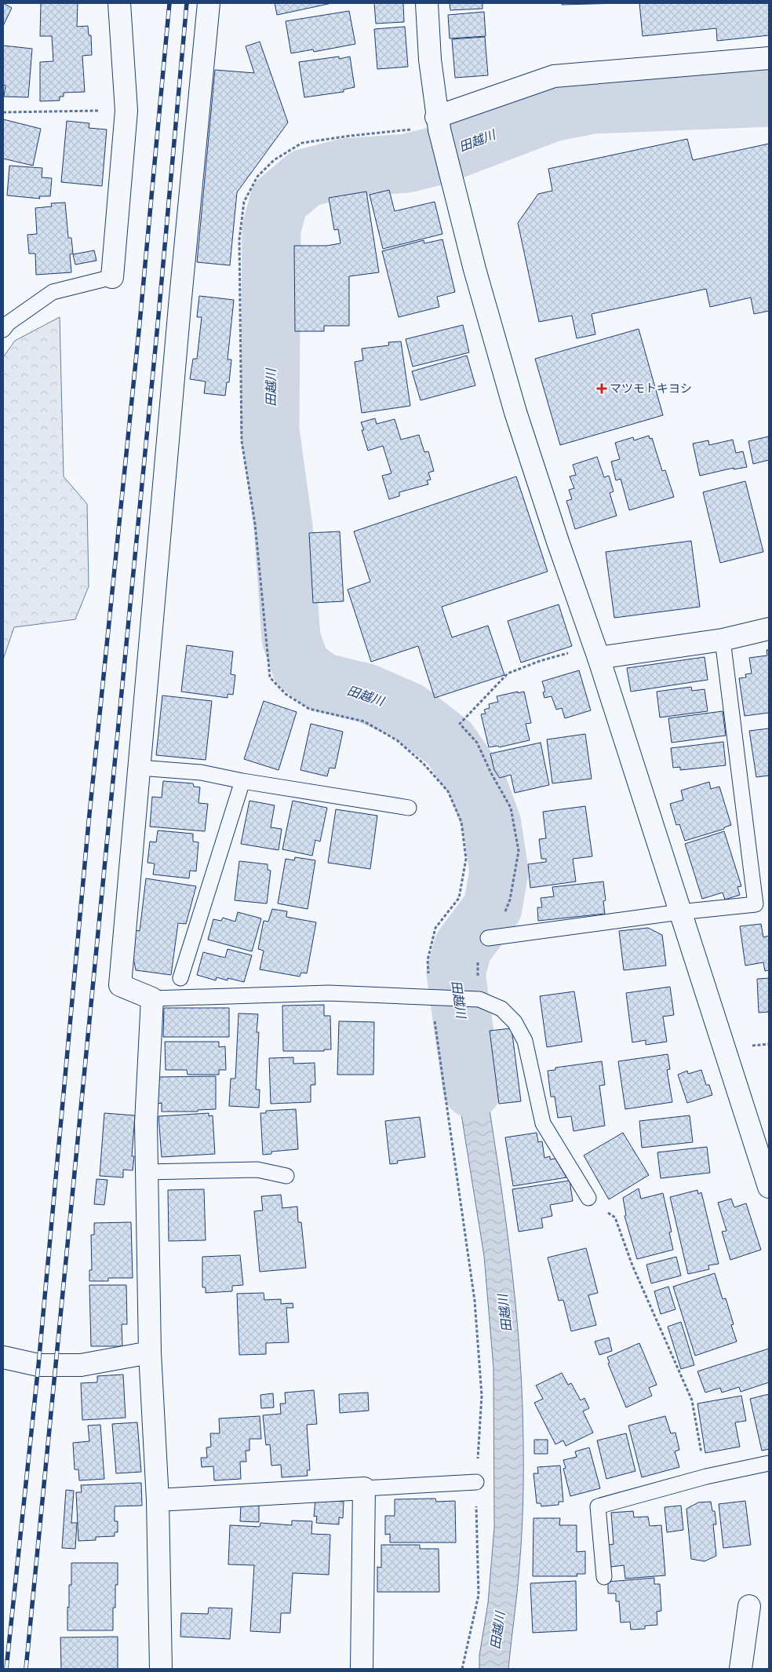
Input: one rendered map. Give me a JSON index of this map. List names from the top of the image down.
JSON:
{
  "water": ["田越川"],
  "places": {
    "health": ["マツモトキヨシ"]
  }
}
